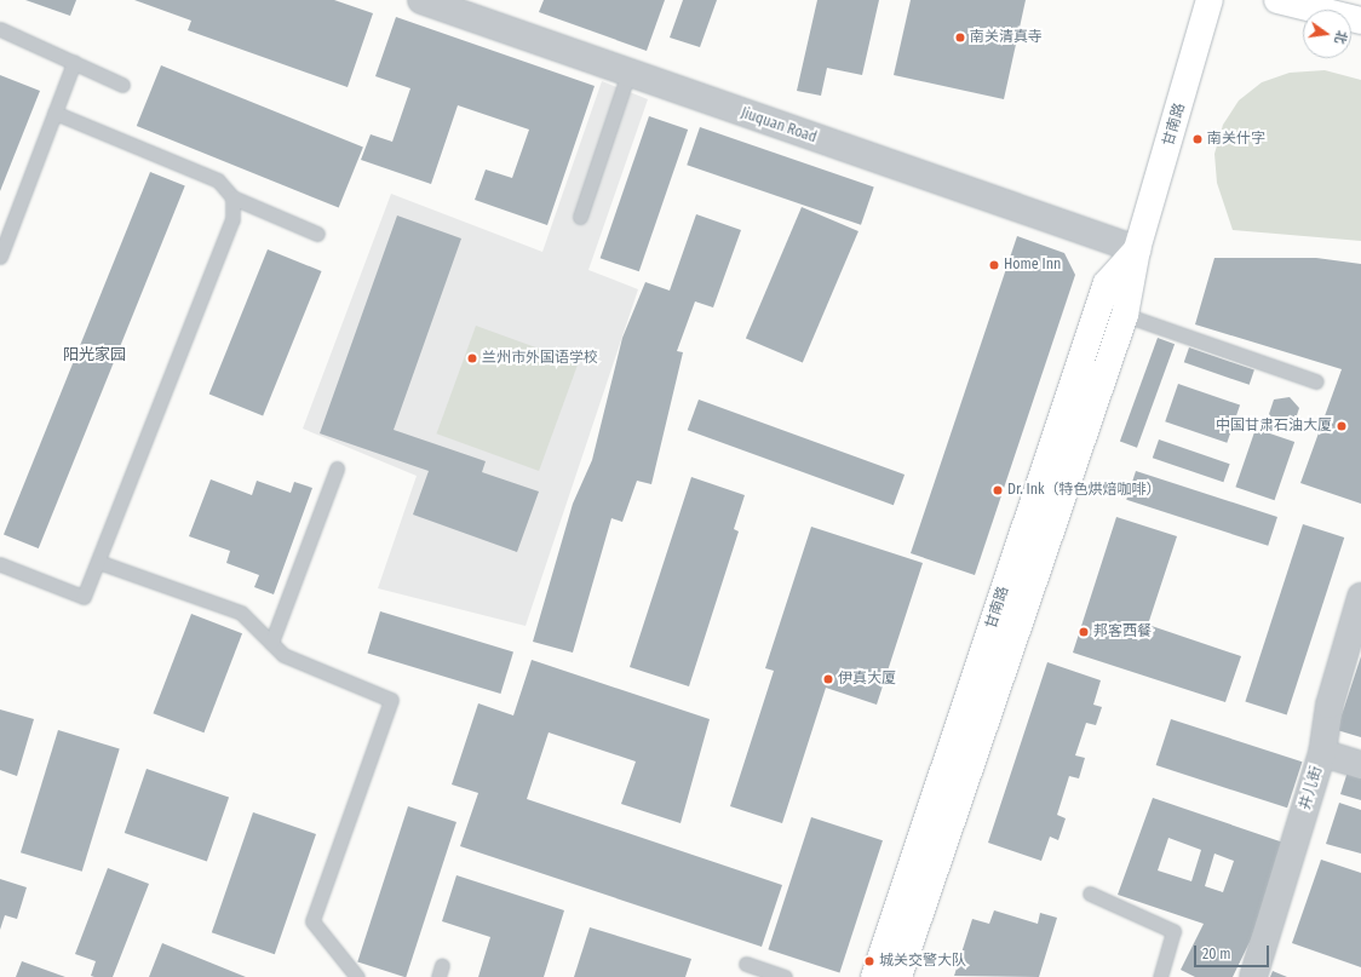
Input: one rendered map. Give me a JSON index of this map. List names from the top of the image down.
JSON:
{
  "streets": {
    "street": ["甘南路", "Jiuquan Road", "井儿街"]
  },
  "crossings": [
    ["甘南路", "Jiuquan Road"]
  ],
  "districts": ["阳光家园"],
  "places": [
    "南关清真寺",
    "南关什字",
    "Home Inn",
    "兰州市外国语学校",
    "中国甘肃石油大厦",
    "Dr. Ink（特色烘焙咖啡）",
    "邦客西餐",
    "伊真大厦",
    "城关交警大队"
  ],
  "scale_bar": "20 m",
  "north": "right"
}
